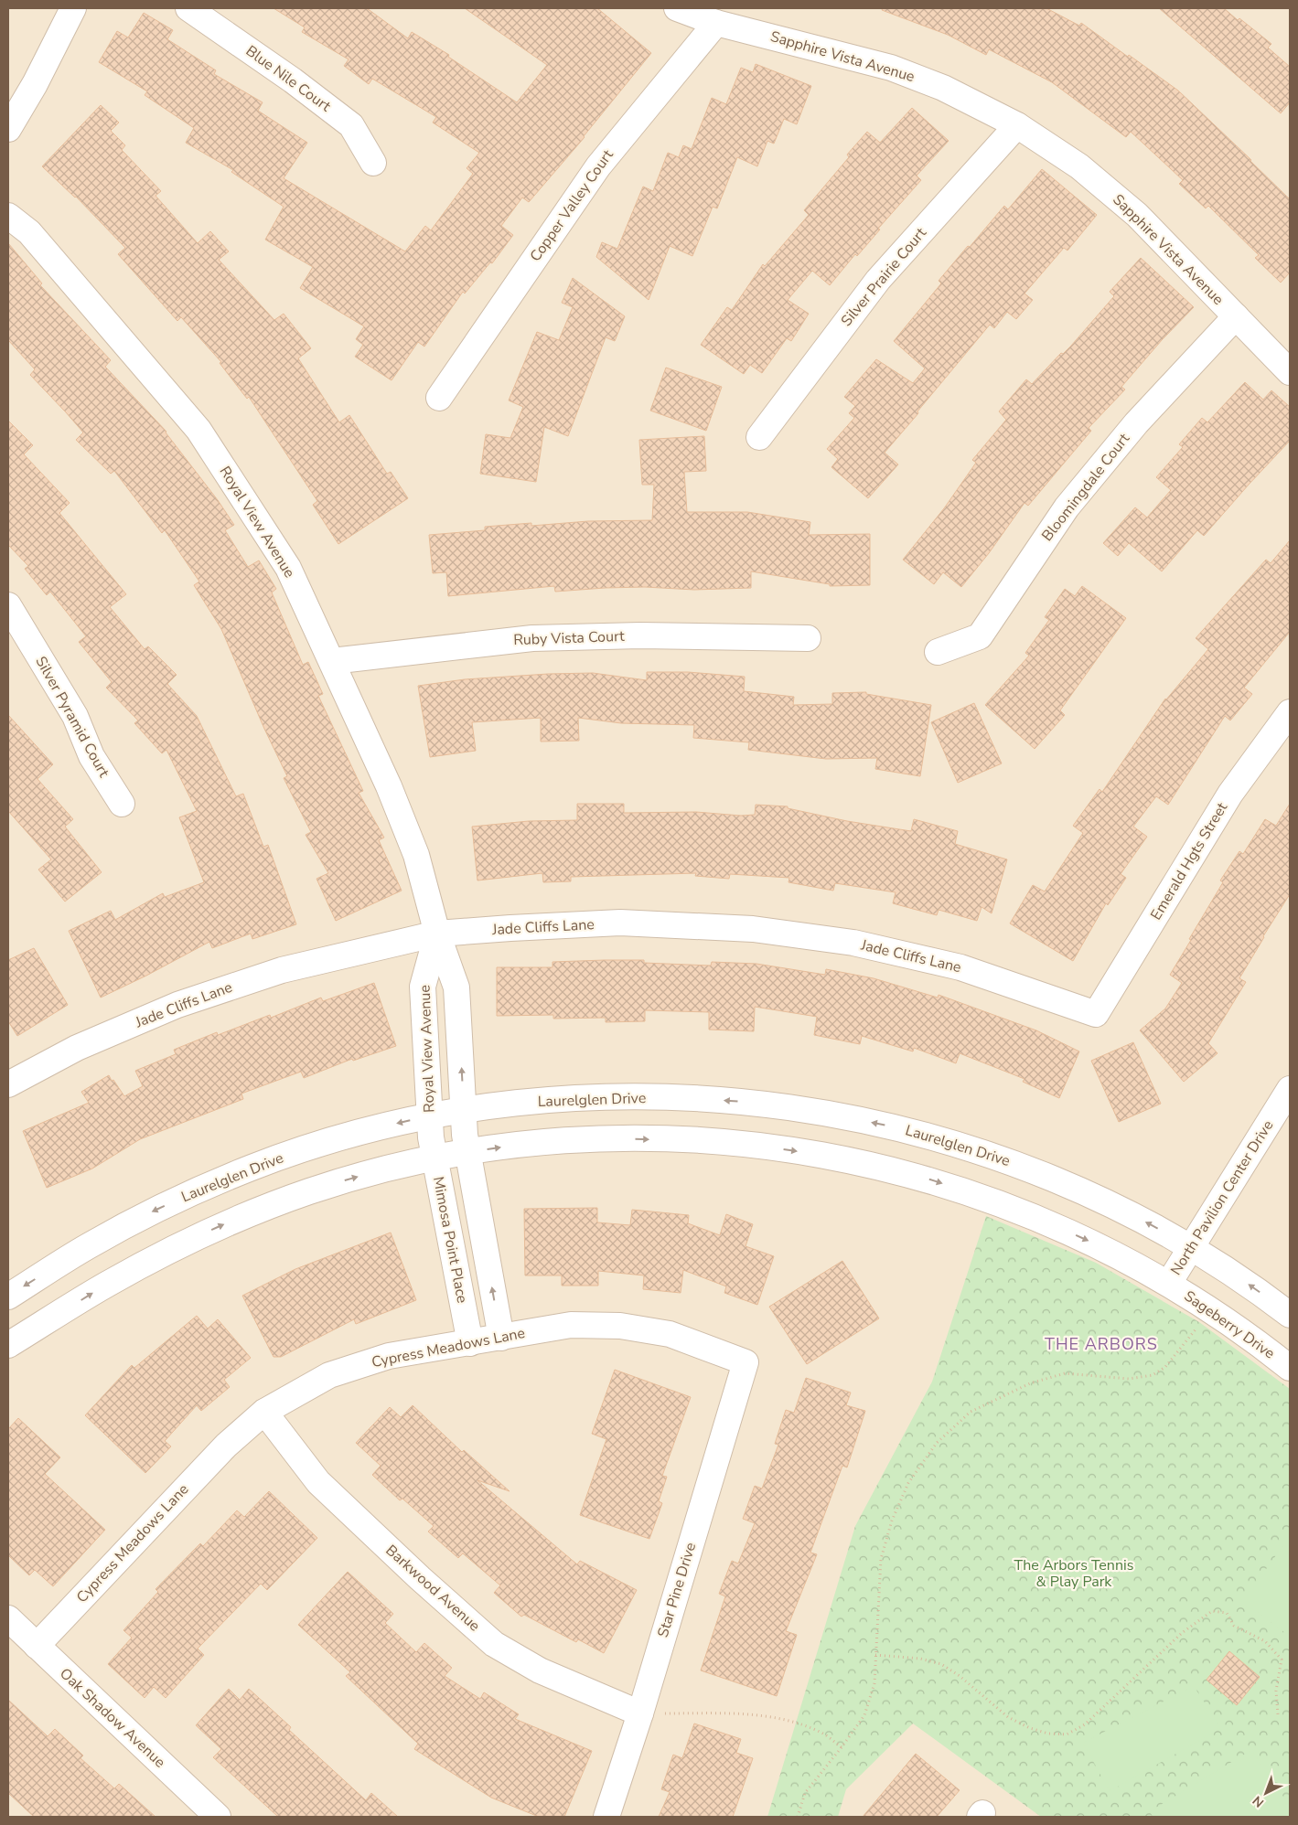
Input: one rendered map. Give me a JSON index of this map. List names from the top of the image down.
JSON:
{
  "streets": {
    "street": [
      "Sapphire Vista Avenue",
      "Blue Nile Court",
      "Copper Valley Court",
      "Silver Prairie Court",
      "Bloomingdale Court",
      "Royal View Avenue",
      "Ruby Vista Court",
      "Silver Pyramid Court",
      "Emerald Hgts Street",
      "Jade Cliffs Lane",
      "Laurelglen Drive",
      "North Pavilion Center Drive",
      "Mimosa Point Place",
      "Sageberry Drive",
      "Cypress Meadows Lane",
      "Barkwood Avenue",
      "Star Pine Drive",
      "Oak Shadow Avenue"
    ]
  },
  "crossings": [
    ["Sapphire Vista Avenue", "Copper Valley Court"],
    ["Sapphire Vista Avenue", "Silver Prairie Court"],
    ["Sapphire Vista Avenue", "Bloomingdale Court"],
    ["Royal View Avenue", "Ruby Vista Court"],
    ["Royal View Avenue", "Jade Cliffs Lane"],
    ["Royal View Avenue", "Laurelglen Drive"],
    ["Royal View Avenue", "Mimosa Point Place"],
    ["Emerald Hgts Street", "Jade Cliffs Lane"],
    ["Laurelglen Drive", "North Pavilion Center Drive"],
    ["Laurelglen Drive", "Mimosa Point Place"],
    ["Laurelglen Drive", "Sageberry Drive"],
    ["North Pavilion Center Drive", "Sageberry Drive"],
    ["Mimosa Point Place", "Cypress Meadows Lane"],
    ["Cypress Meadows Lane", "Barkwood Avenue"],
    ["Cypress Meadows Lane", "Star Pine Drive"],
    ["Cypress Meadows Lane", "Oak Shadow Avenue"],
    ["Barkwood Avenue", "Star Pine Drive"]
  ],
  "districts": ["THE ARBORS"],
  "parks": ["The Arbors Tennis & Play Park"],
  "north": "bottom left"
}
